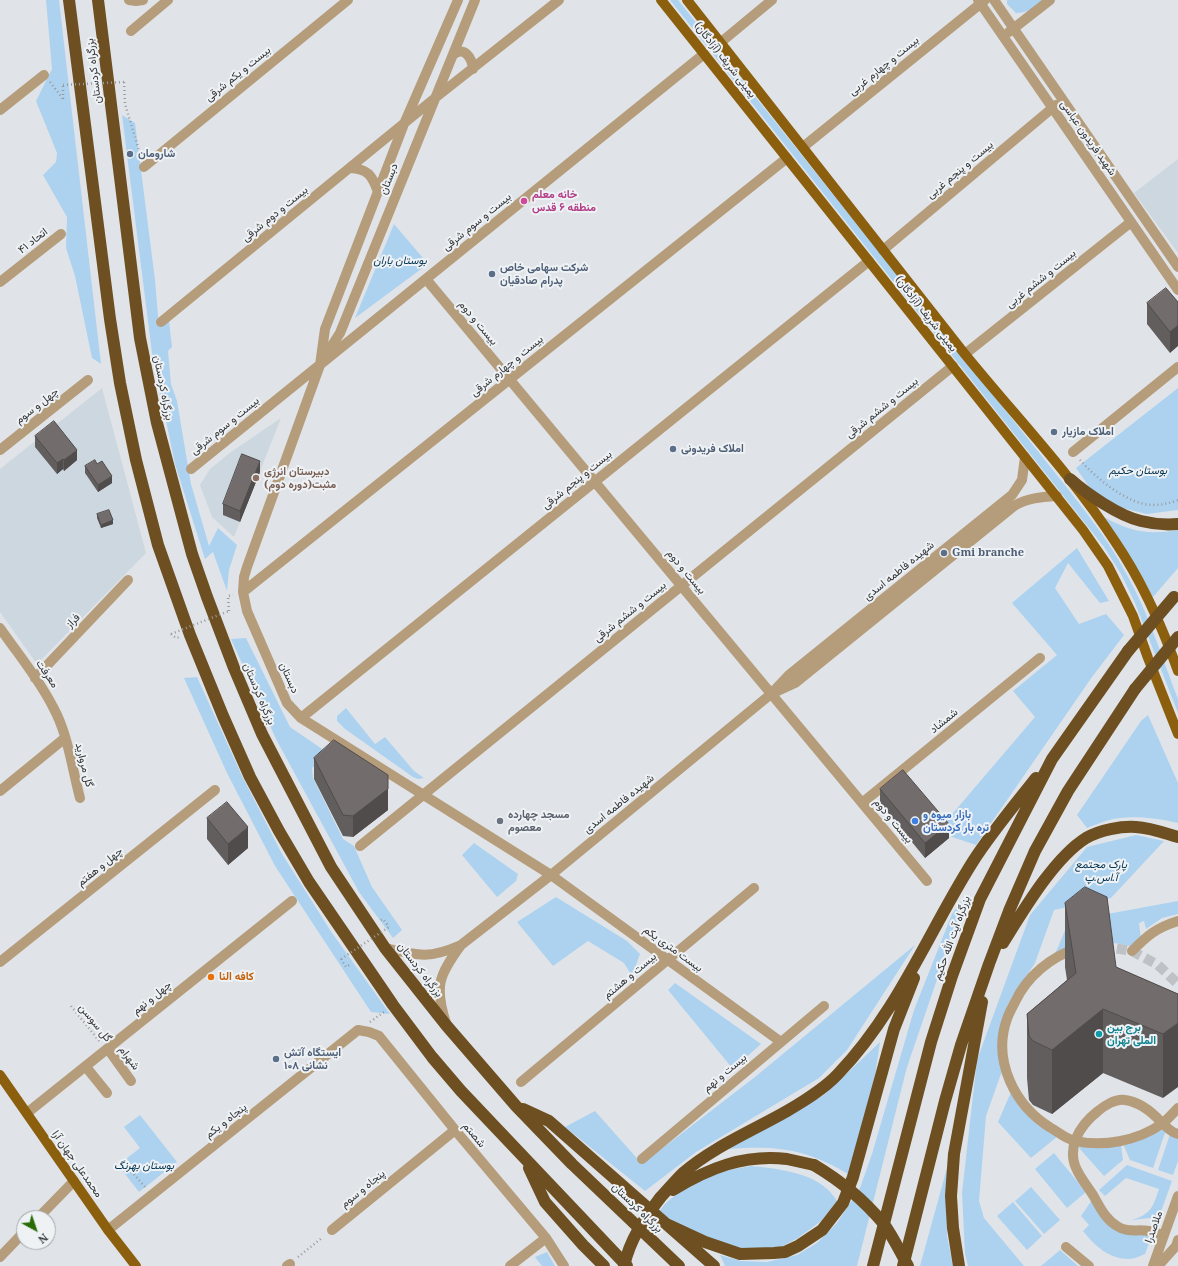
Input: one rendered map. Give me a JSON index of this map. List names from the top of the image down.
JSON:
{
  "streets": {
    "highway": ["بزرگراه کردستان", "بزرگراه آیت الله حکیم"],
    "main road": ["یمینی شریف (آزادگان)", "محمدعلی جهان آرا"],
    "street": [
      "بیست و چهارم غربی",
      "بیست و یکم شرقی",
      "شهید فریدون عباسی",
      "بیست و پنجم غربی",
      "دبستان",
      "بیست و دوم شرقی",
      "بیست و سوم شرقی",
      "اتحاد ۴۱",
      "بیست و ششم غربی",
      "بیست و دوم",
      "بیست و چهارم شرقی",
      "چهل و سوم",
      "بیست و ششم شرقی",
      "بیست و پنجم شرقی",
      "شهیده فاطمه اسدی",
      "فراز",
      "معرفت",
      "شمشاد",
      "گل مروارید",
      "چهل و هفتم",
      "بیست متری یکم",
      "بیست و هشتم",
      "چهل و نهم",
      "شهرام",
      "بیست و نهم",
      "پنجاه و یکم",
      "شصتم",
      "پنجاه و سوم",
      "ملاصدرا"
    ],
    "path": ["گل سوسن"]
  },
  "crossings": [
    ["یمینی شریف (آزادگان)", "بیست و چهارم غربی"],
    ["یمینی شریف (آزادگان)", "بیست و پنجم غربی"],
    ["یمینی شریف (آزادگان)", "بیست و سوم شرقی"],
    ["یمینی شریف (آزادگان)", "بیست و ششم غربی"],
    ["یمینی شریف (آزادگان)", "بیست و چهارم شرقی"],
    ["یمینی شریف (آزادگان)", "بیست و ششم شرقی"],
    ["یمینی شریف (آزادگان)", "بیست و پنجم شرقی"],
    ["یمینی شریف (آزادگان)", "شهیده فاطمه اسدی"],
    ["بیست و چهارم غربی", "شهید فریدون عباسی"],
    ["شهید فریدون عباسی", "بیست و پنجم غربی"],
    ["شهید فریدون عباسی", "بیست و ششم غربی"],
    ["دبستان", "بیست و دوم شرقی"],
    ["دبستان", "بیست و سوم شرقی"],
    ["دبستان", "بیست و چهارم شرقی"],
    ["دبستان", "بیست و ششم شرقی"],
    ["دبستان", "بیست و پنجم شرقی"],
    ["دبستان", "شهیده فاطمه اسدی"],
    ["دبستان", "بیست متری یکم"],
    ["بیست و سوم شرقی", "بیست و دوم"],
    ["بیست و دوم", "بیست و چهارم شرقی"],
    ["بیست و دوم", "بیست و ششم شرقی"],
    ["بیست و دوم", "بیست و پنجم شرقی"],
    ["بیست و دوم", "شهیده فاطمه اسدی"],
    ["بیست و دوم", "شمشاد"],
    ["شهیده فاطمه اسدی", "بیست متری یکم"],
    ["فراز", "معرفت"],
    ["معرفت", "گل مروارید"],
    ["بیست متری یکم", "بیست و هشتم"],
    ["بیست متری یکم", "بیست و نهم"],
    ["چهل و نهم", "گل سوسن"],
    ["چهل و نهم", "شهرام"],
    ["چهل و نهم", "محمدعلی جهان آرا"],
    ["گل سوسن", "شهرام"],
    ["پنجاه و یکم", "شصتم"],
    ["پنجاه و یکم", "محمدعلی جهان آرا"],
    ["شصتم", "پنجاه و سوم"]
  ],
  "parks": [
    "بوستان باران",
    "بوستان حکیم",
    "پارک مجتمع آ.اس.پ",
    "بوستان بهرنگ"
  ],
  "places": [
    "شارومان",
    "خانه معلم منطقه ۶ قدس",
    "شرکت سهامی خاص پدرام صادقیان",
    "املاک مازیار",
    "املاک فریدونی",
    "دبیرستان انرژی مثبت(دوره دوم)",
    "Gmi branche",
    "مسجد چهارده معصوم",
    "بازار میوه و تره بار کردستان",
    "کافه النا",
    "برج بین الملی تهران",
    "ایستگاه آتش نشانی ۱۰۸"
  ],
  "north": "bottom right"
}
